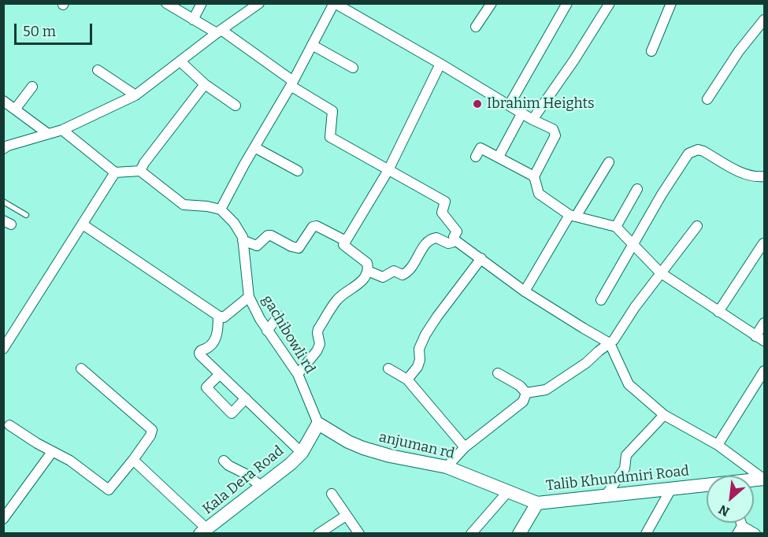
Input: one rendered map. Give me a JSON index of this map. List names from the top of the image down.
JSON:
{
  "streets": {
    "street": [
      "gachibowli rd",
      "anjuman rd",
      "Talib Khundmiri Road",
      "Kala Dera Road"
    ]
  },
  "crossings": [
    ["gachibowli rd", "anjuman rd"],
    ["gachibowli rd", "Kala Dera Road"],
    ["anjuman rd", "Talib Khundmiri Road"],
    ["anjuman rd", "Kala Dera Road"]
  ],
  "places": ["Ibrahim Heights"],
  "scale_bar": "50 m",
  "north": "bottom left"
}
